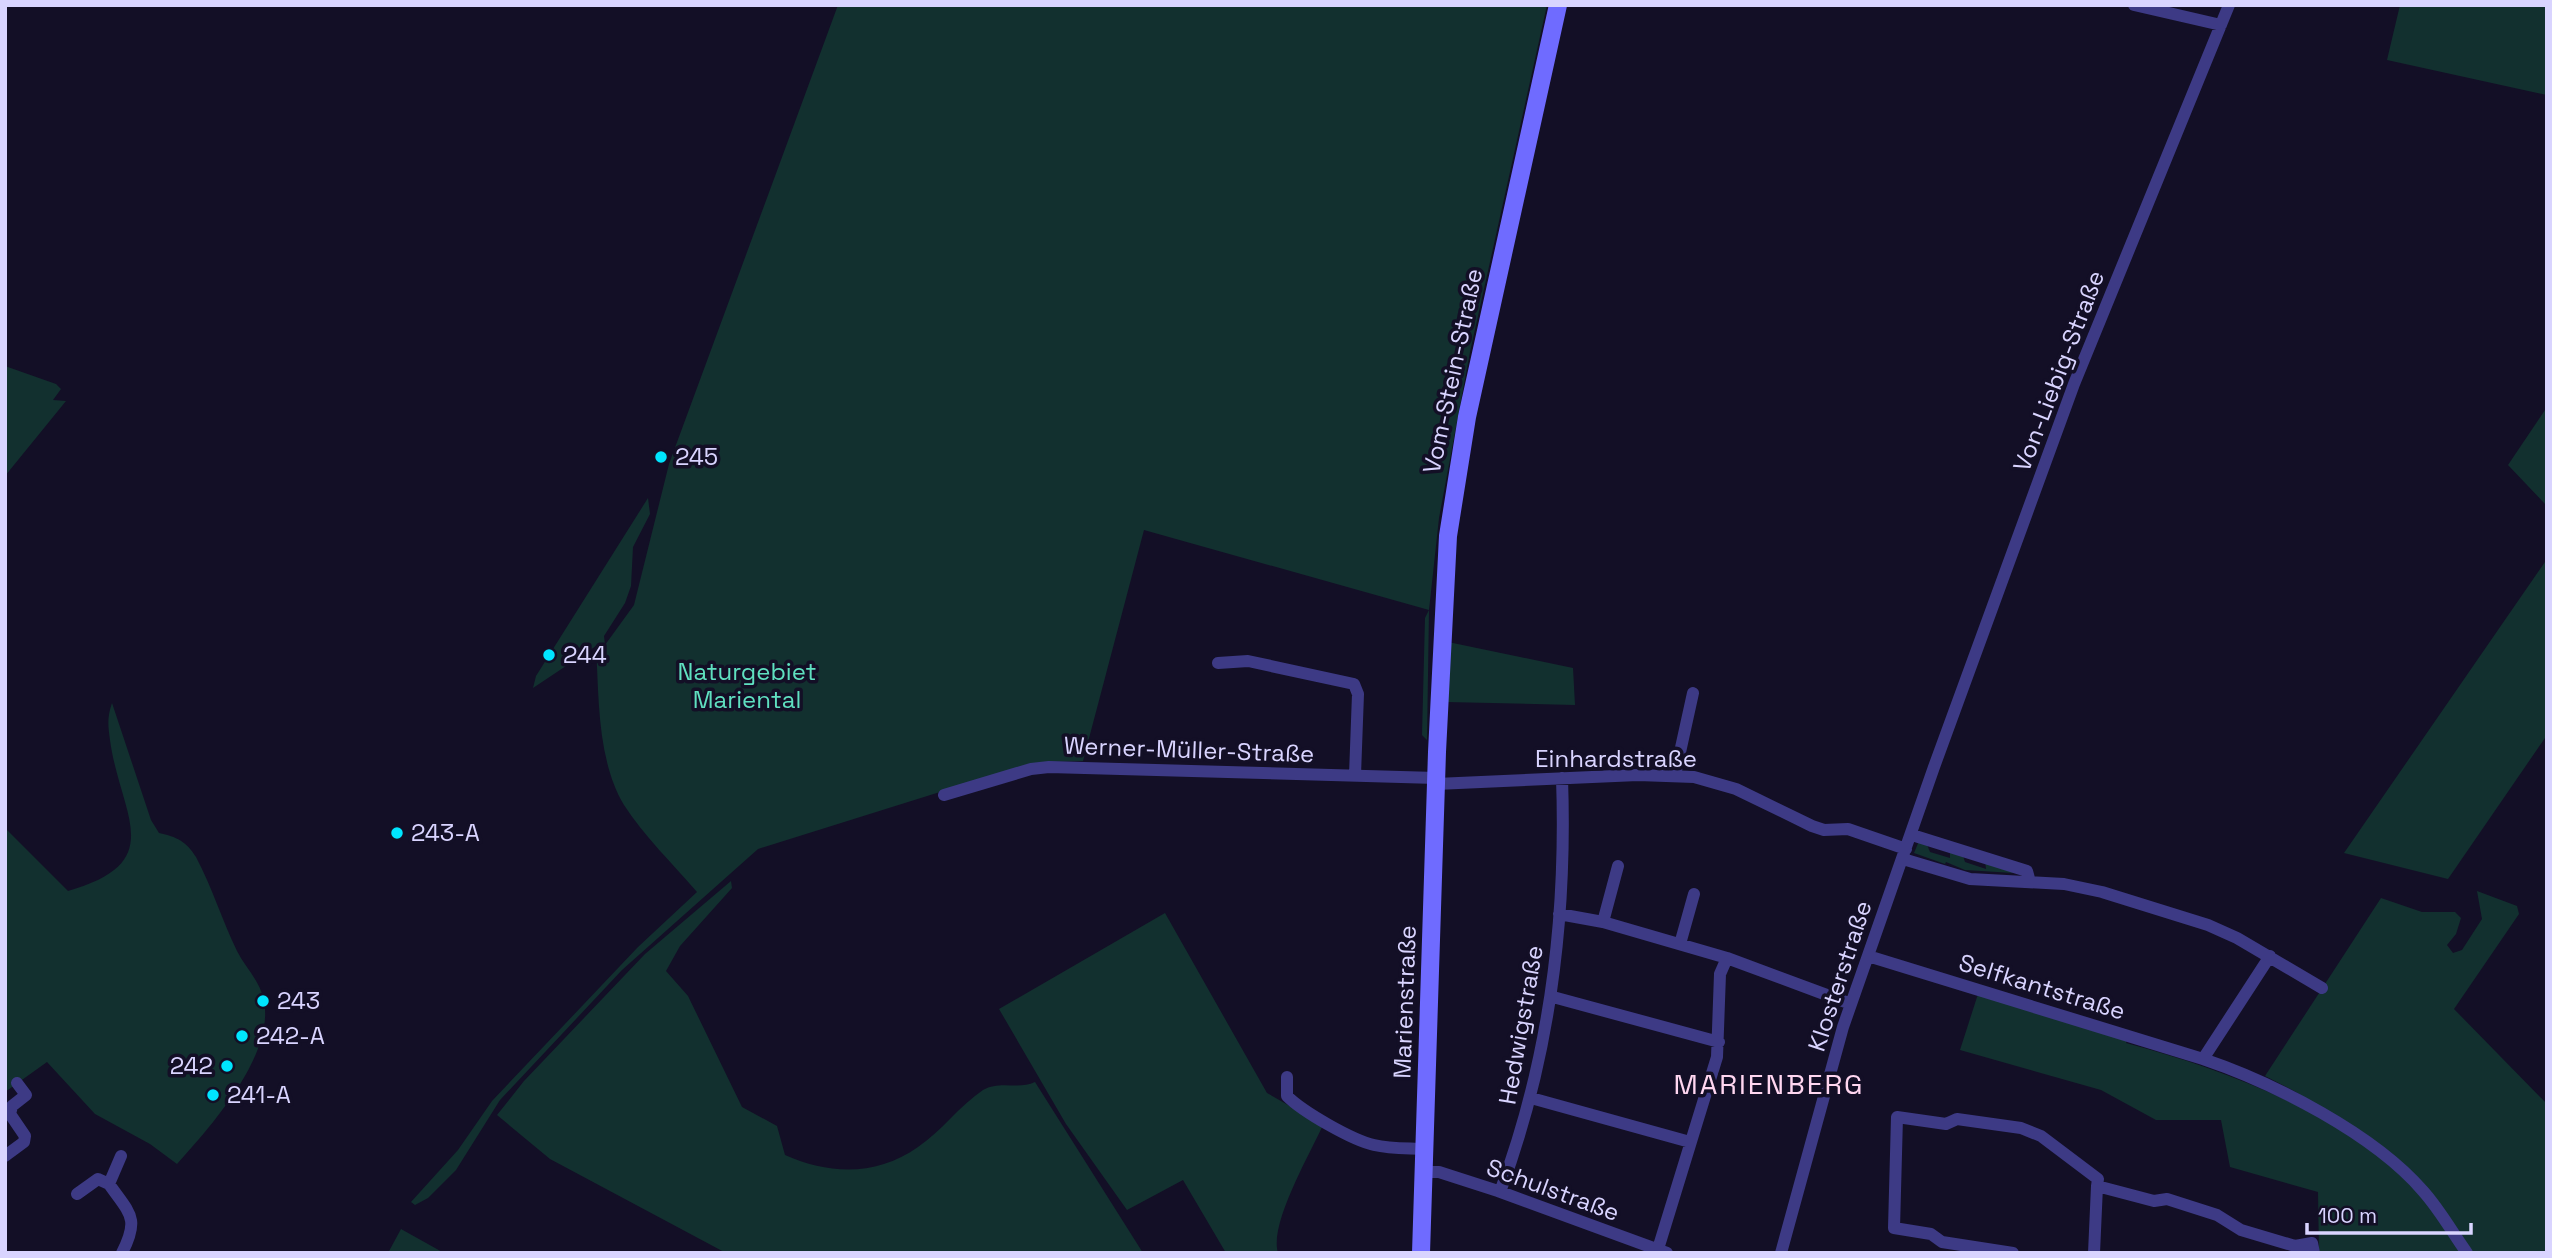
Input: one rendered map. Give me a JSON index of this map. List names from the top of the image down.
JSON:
{
  "streets": {
    "main road": ["Vom-Stein-Straße", "Marienstraße"],
    "street": [
      "Von-Liebig-Straße",
      "Werner-Müller-Straße",
      "Einhardstraße",
      "Klosterstraße",
      "Selfkantstraße",
      "Hedwigstraße",
      "Schulstraße"
    ]
  },
  "crossings": [
    ["Vom-Stein-Straße", "Marienstraße"],
    ["Von-Liebig-Straße", "Klosterstraße"],
    ["Werner-Müller-Straße", "Einhardstraße"],
    ["Werner-Müller-Straße", "Marienstraße"],
    ["Einhardstraße", "Klosterstraße"],
    ["Einhardstraße", "Marienstraße"],
    ["Einhardstraße", "Hedwigstraße"],
    ["Klosterstraße", "Selfkantstraße"],
    ["Marienstraße", "Schulstraße"],
    ["Hedwigstraße", "Schulstraße"]
  ],
  "districts": ["MARIENBERG"],
  "parks": ["Naturgebiet Mariental"],
  "places": [
    "245",
    "244",
    "243-A",
    "243",
    "242-A",
    "242",
    "241-A"
  ],
  "scale_bar": "100 m"
}
